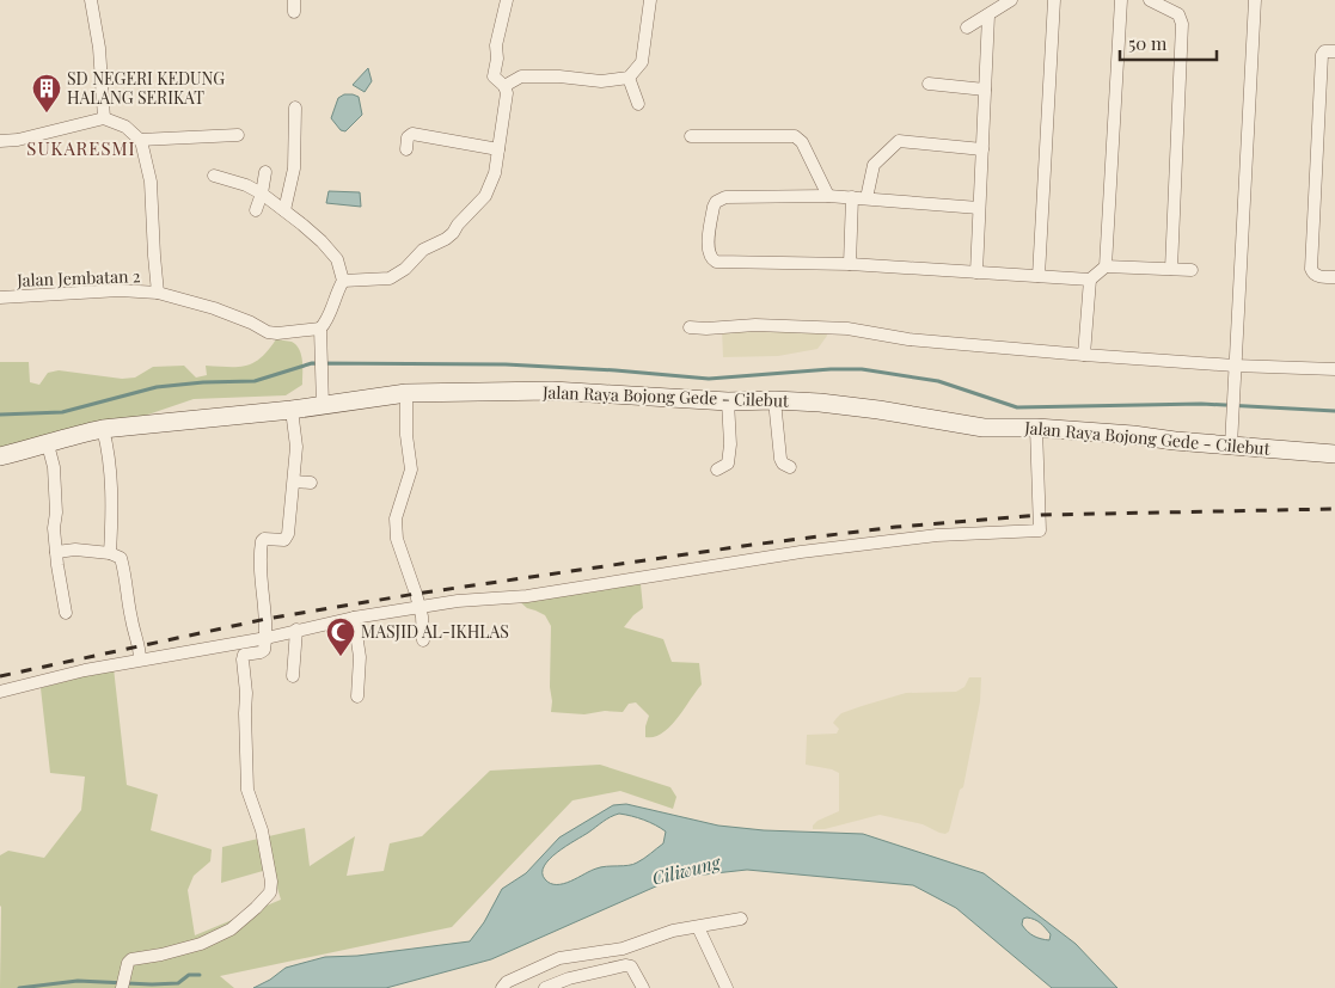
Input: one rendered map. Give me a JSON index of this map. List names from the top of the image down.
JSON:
{
  "streets": {
    "main road": ["Jalan Raya Bojong Gede - Cilebut"],
    "street": ["Jalan Jembatan 2"]
  },
  "districts": ["SUKARESMI"],
  "water": ["Ciliwung"],
  "places": {
    "building": ["SD NEGERI KEDUNG HALANG SERIKAT"],
    "mosque": ["MASJID AL-IKHLAS"]
  },
  "scale_bar": "50 m"
}
